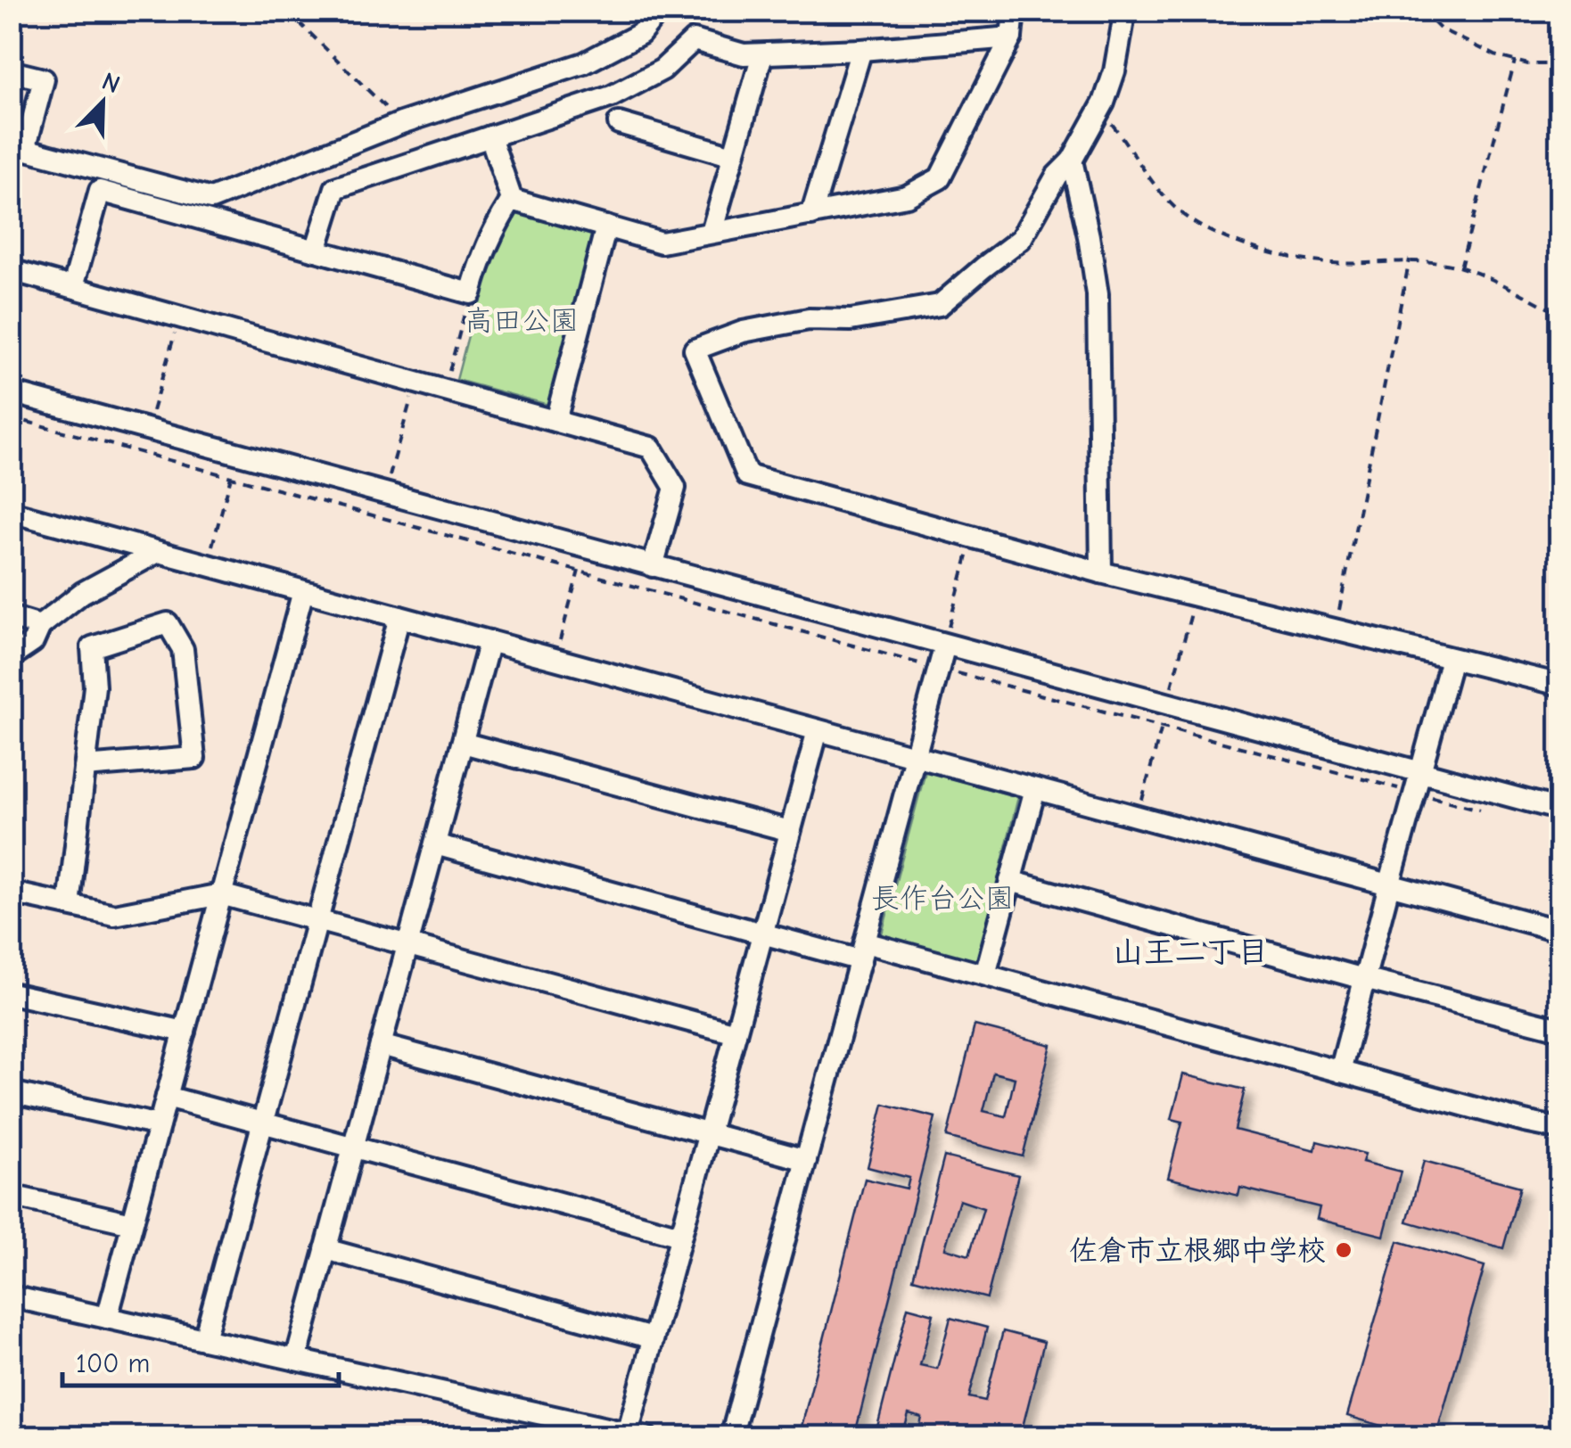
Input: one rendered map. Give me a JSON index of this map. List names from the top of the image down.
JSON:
{
  "districts": ["山王二丁目"],
  "parks": ["高田公園", "長作台公園"],
  "places": ["佐倉市立根郷中学校"],
  "scale_bar": "100 m",
  "north": "top right"
}
